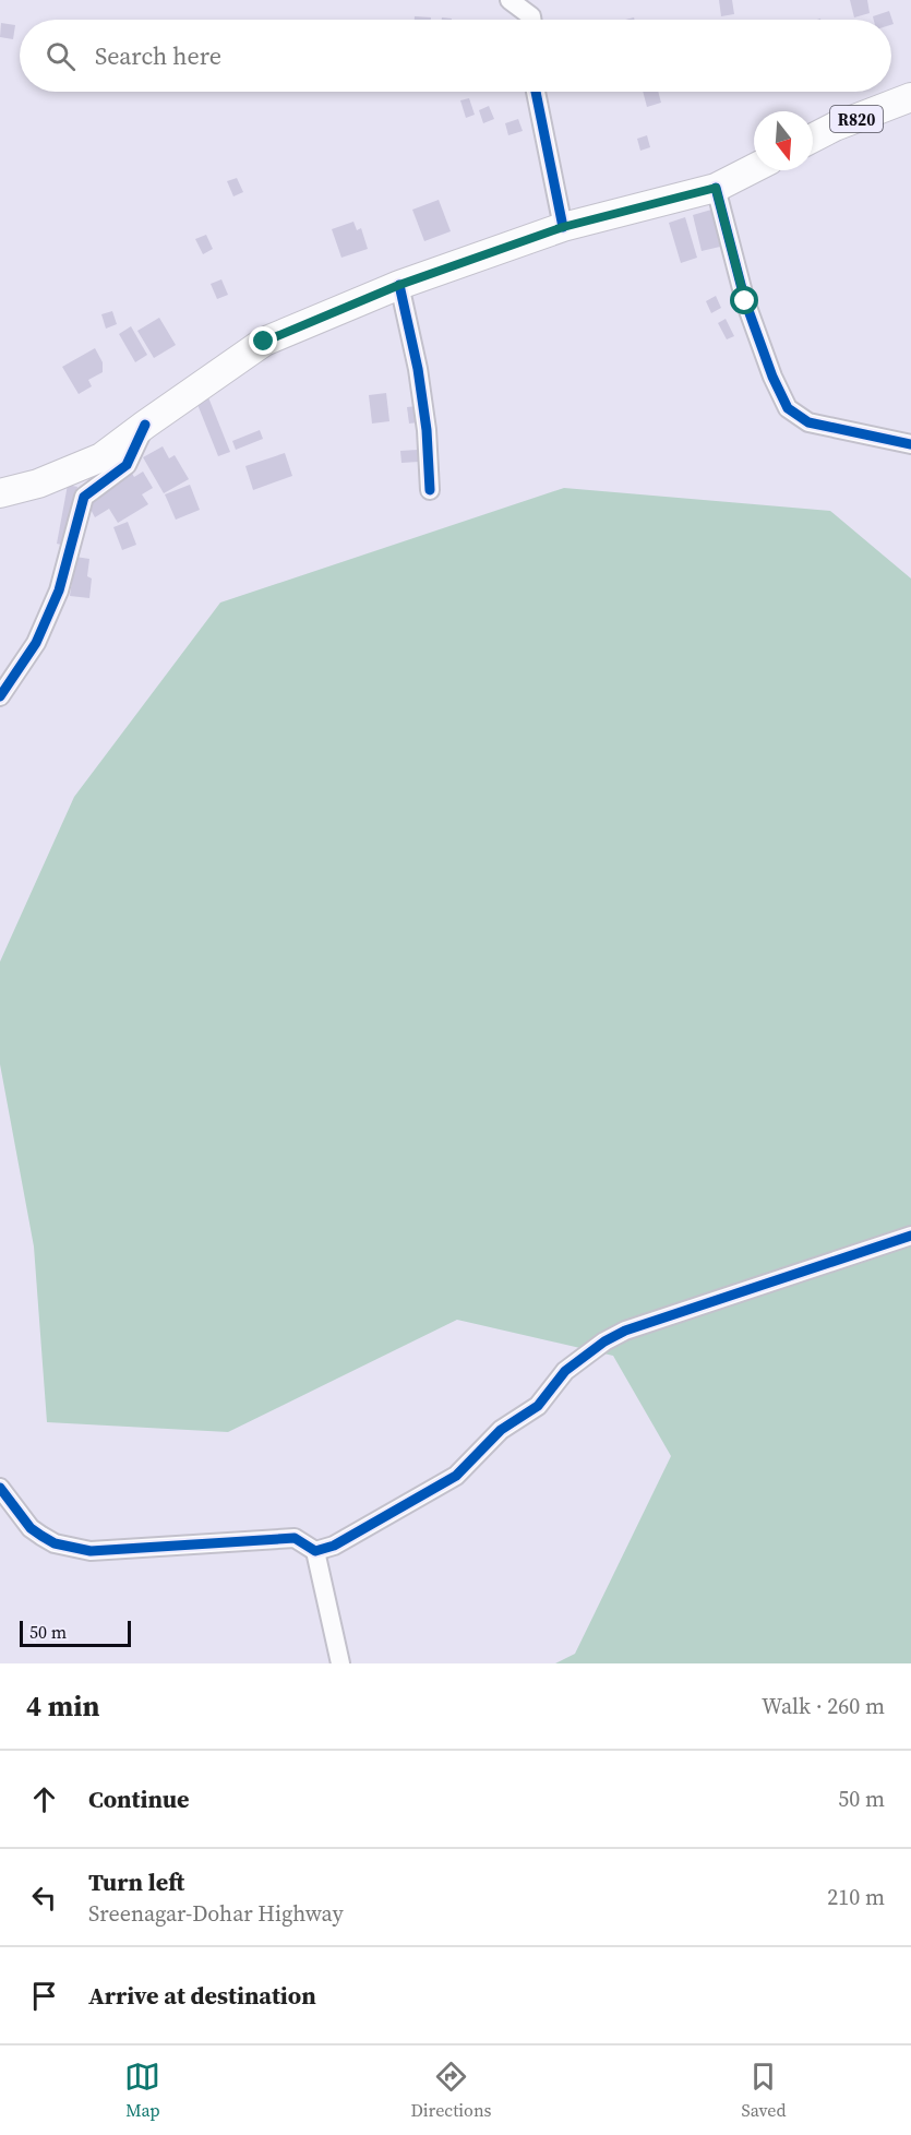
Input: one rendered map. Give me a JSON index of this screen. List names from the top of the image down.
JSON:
{
  "streets": {
    "main road": ["R820"]
  },
  "scale_bar": "50 m",
  "north": "bottom",
  "page": {
    "search": "Search here",
    "scale": "50 m",
    "heading": ["4 min", "Walk · 260 m"],
    "list": [
      ["Continue", "50 m"],
      ["Turn left", "Sreenagar-Dohar Highway", "210 m"],
      "Arrive at destination"
    ],
    "nav": ["Map", "Directions", "Saved"]
  }
}
